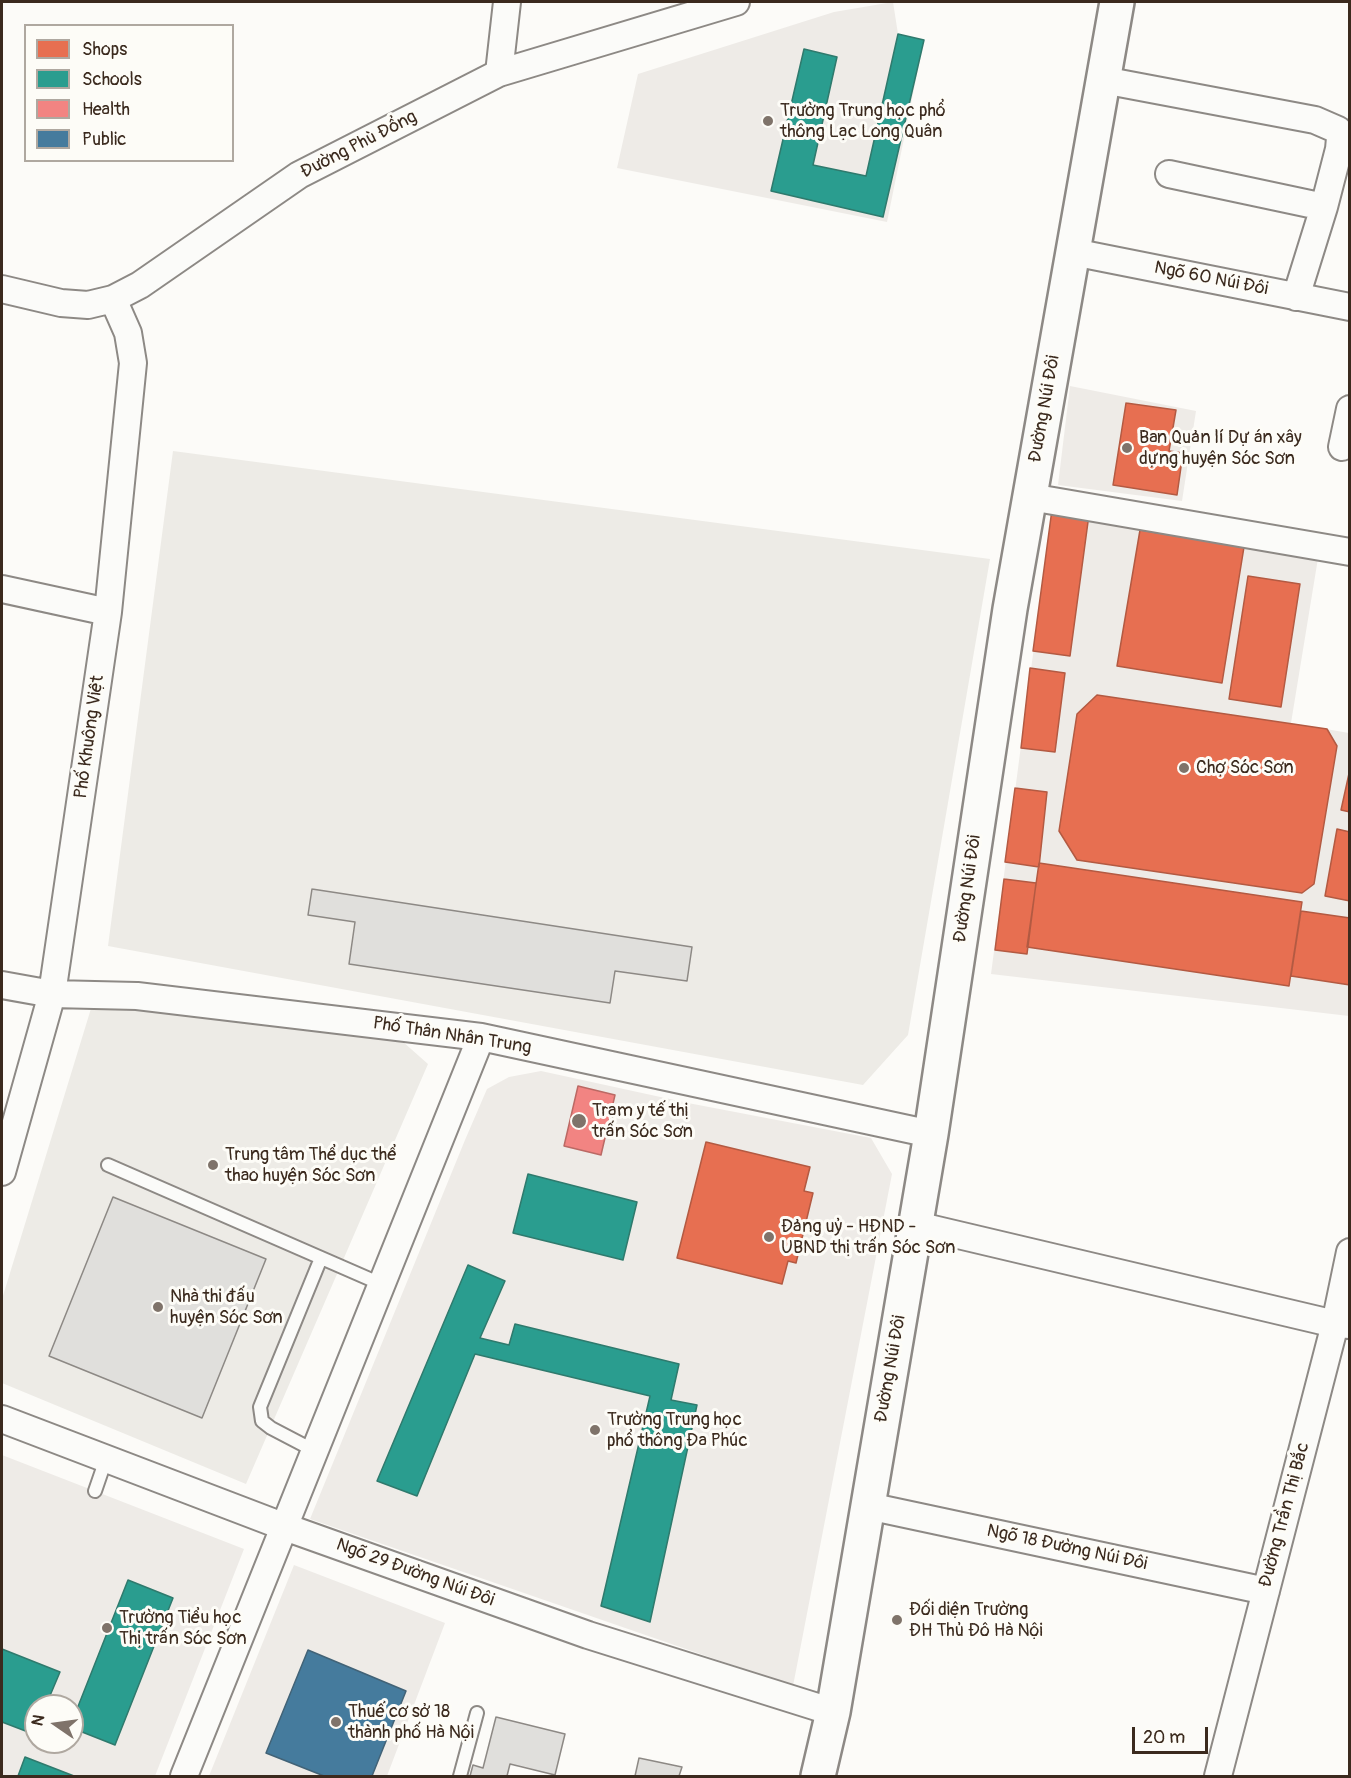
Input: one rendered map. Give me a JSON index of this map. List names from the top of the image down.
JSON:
{
  "streets": {
    "main road": ["Đường Núi Đôi"],
    "street": [
      "Đường Phù Đổng",
      "Ngõ 60 Núi Đôi",
      "Phố Khuông Việt",
      "Phố Thân Nhân Trung",
      "Đường Trần Thị Bắc",
      "Ngõ 18 Đường Núi Đôi",
      "Ngõ 29 Đường Núi Đôi"
    ]
  },
  "crossings": [
    ["Đường Phù Đổng", "Phố Khuông Việt"],
    ["Ngõ 60 Núi Đôi", "Đường Núi Đôi"],
    ["Đường Núi Đôi", "Phố Thân Nhân Trung"],
    ["Đường Núi Đôi", "Ngõ 18 Đường Núi Đôi"],
    ["Đường Núi Đôi", "Ngõ 29 Đường Núi Đôi"],
    ["Phố Khuông Việt", "Phố Thân Nhân Trung"],
    ["Đường Trần Thị Bắc", "Ngõ 18 Đường Núi Đôi"]
  ],
  "places": [
    "Trường Trung học phổ thông Lạc Long Quân",
    "Ban Quản lí Dự án xây dựng huyện Sóc Sơn",
    "Chợ Sóc Sơn",
    "Trạm y tế thị trấn Sóc Sơn",
    "Trung tâm Thể dục thể thao huyện Sóc Sơn",
    "Đảng uỷ - HĐND - UBND thị trấn Sóc Sơn",
    "Nhà thi đấu huyện Sóc Sơn",
    "Trường Trung học phổ thông Đa Phúc",
    "Đối diện Trường ĐH Thủ Đô Hà Nội",
    "Trường Tiểu học Thị trấn Sóc Sơn",
    "Thuế cơ sở 18 thành phố Hà Nội"
  ],
  "legend": [
    "Shops",
    "Schools",
    "Health",
    "Public"
  ],
  "scale_bar": "20 m",
  "north": "left"
}
